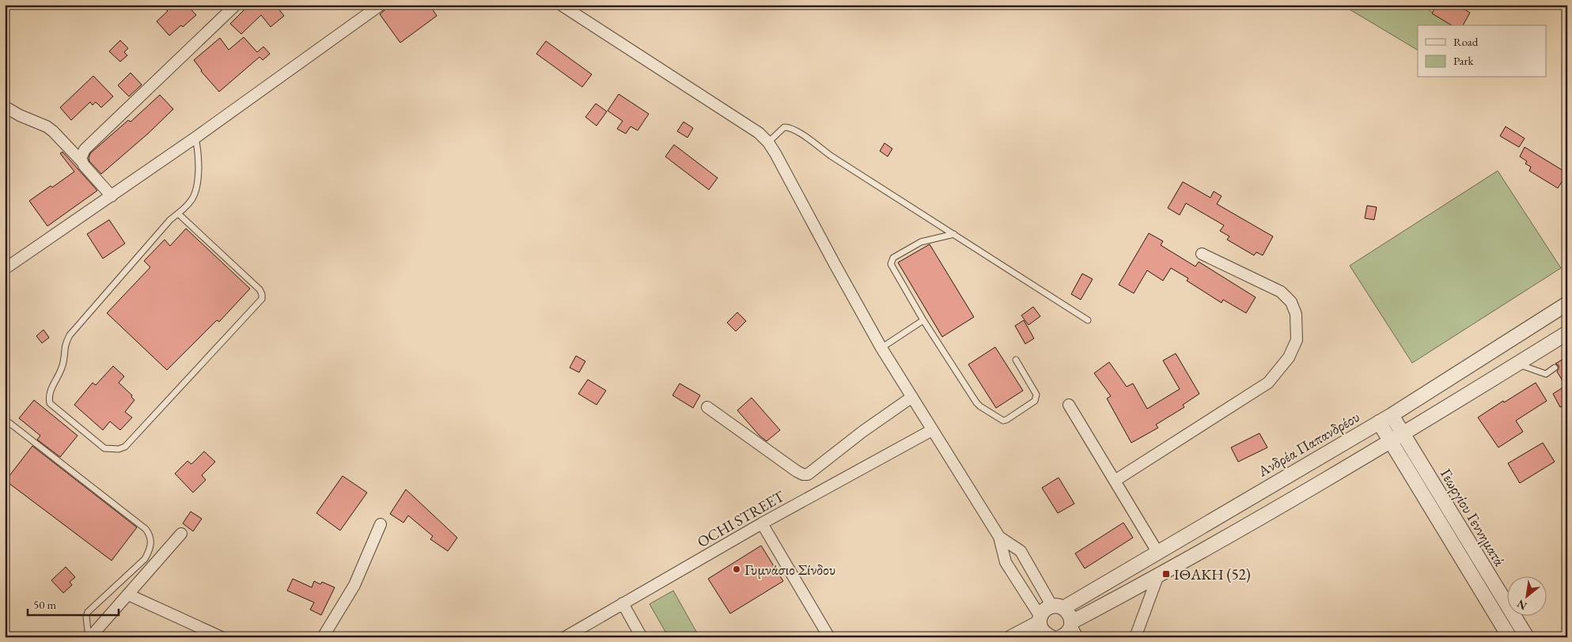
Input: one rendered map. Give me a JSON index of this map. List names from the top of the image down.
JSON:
{
  "streets": {
    "street": ["Ανδρέα Παπανδρέου", "Γεωργίου Γεννηματά", "OCHI STREET"]
  },
  "crossings": [
    ["Ανδρέα Παπανδρέου", "Γεωργίου Γεννηματά"]
  ],
  "places": {
    "other": ["Γυμνάσιο Σίνδου"],
    "transit": ["ΙΘΑΚΗ (52)"]
  },
  "legend": ["Road", "Park"],
  "scale_bar": "50 m",
  "north": "bottom left"
}
